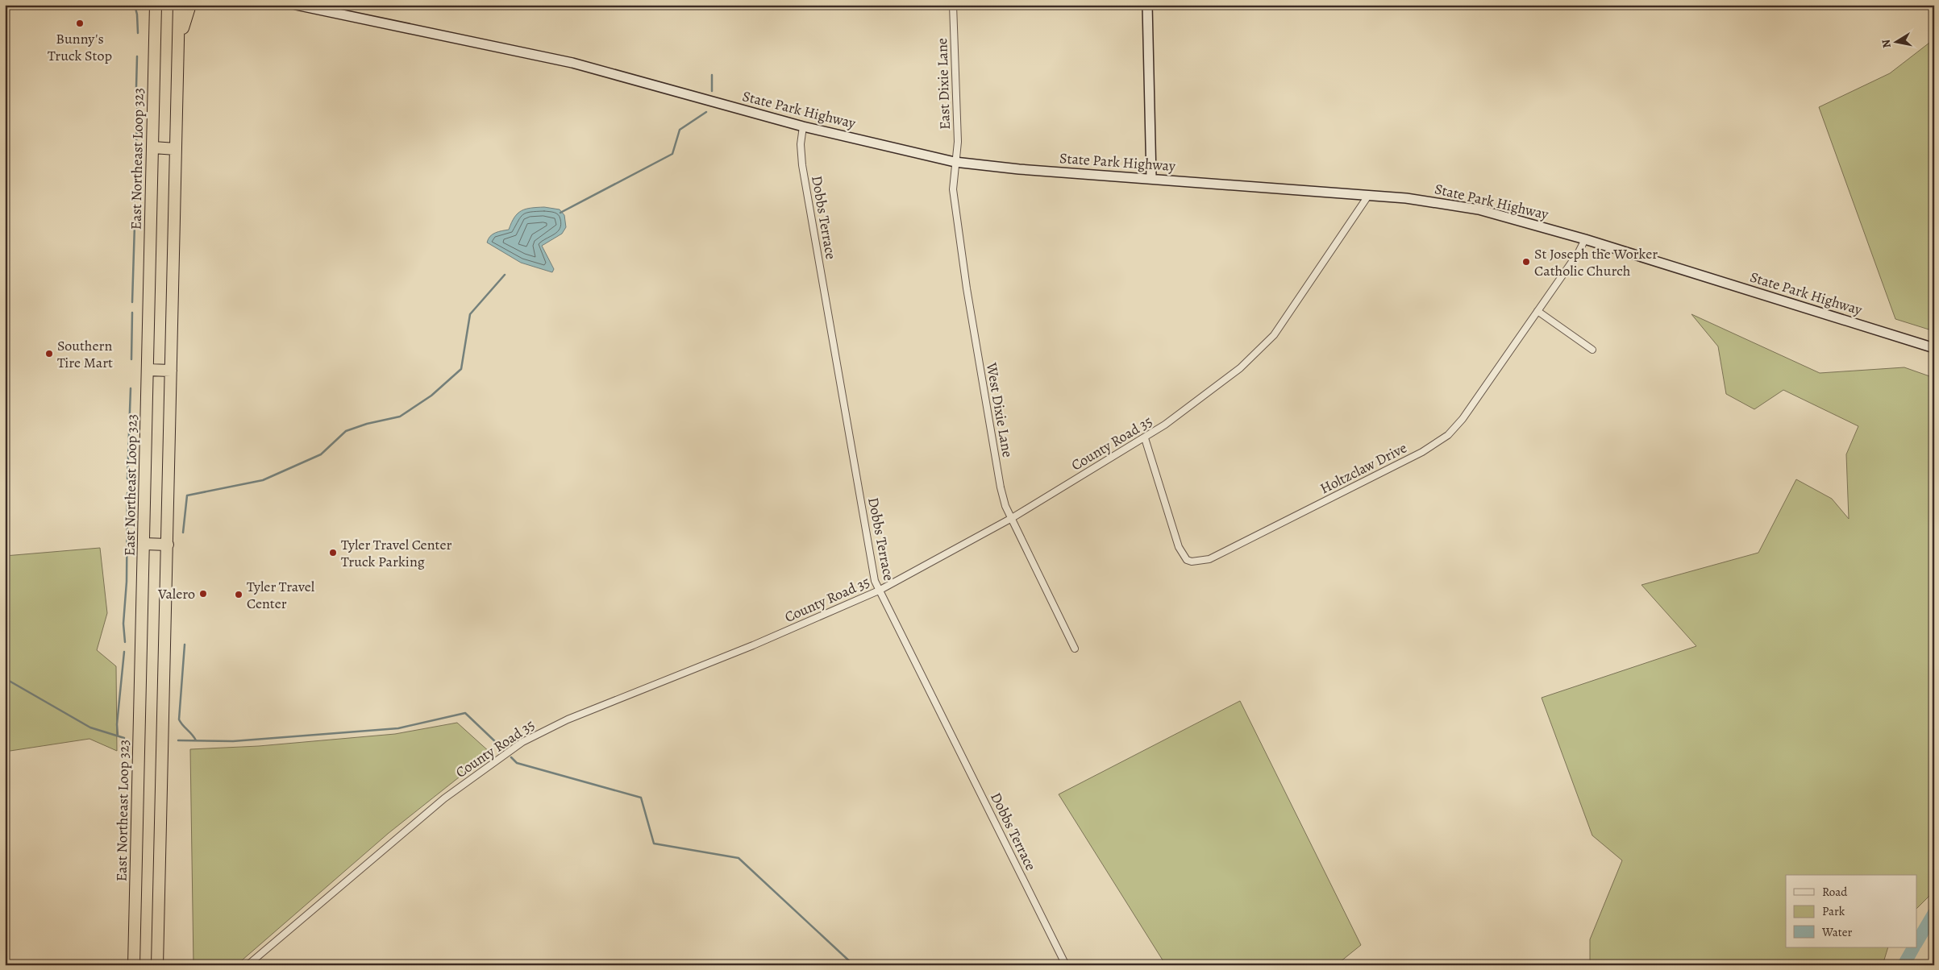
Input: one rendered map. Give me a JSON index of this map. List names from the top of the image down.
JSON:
{
  "streets": {
    "highway": ["East Northeast Loop 323"],
    "main road": ["State Park Highway"],
    "street": [
      "East Dixie Lane",
      "Dobbs Terrace",
      "West Dixie Lane",
      "County Road 35",
      "Holtzclaw Drive"
    ]
  },
  "crossings": [
    ["East Dixie Lane", "State Park Highway"],
    ["East Dixie Lane", "West Dixie Lane"],
    ["State Park Highway", "Dobbs Terrace"],
    ["State Park Highway", "West Dixie Lane"],
    ["State Park Highway", "County Road 35"],
    ["State Park Highway", "Holtzclaw Drive"],
    ["Dobbs Terrace", "County Road 35"],
    ["West Dixie Lane", "County Road 35"],
    ["County Road 35", "Holtzclaw Drive"]
  ],
  "places": [
    "Bunny's Truck Stop",
    "St Joseph the Worker Catholic Church",
    "Southern Tire Mart",
    "Tyler Travel Center Truck Parking",
    "Valero",
    "Tyler Travel Center"
  ],
  "legend": ["Road", "Park", "Water"],
  "north": "left"
}
